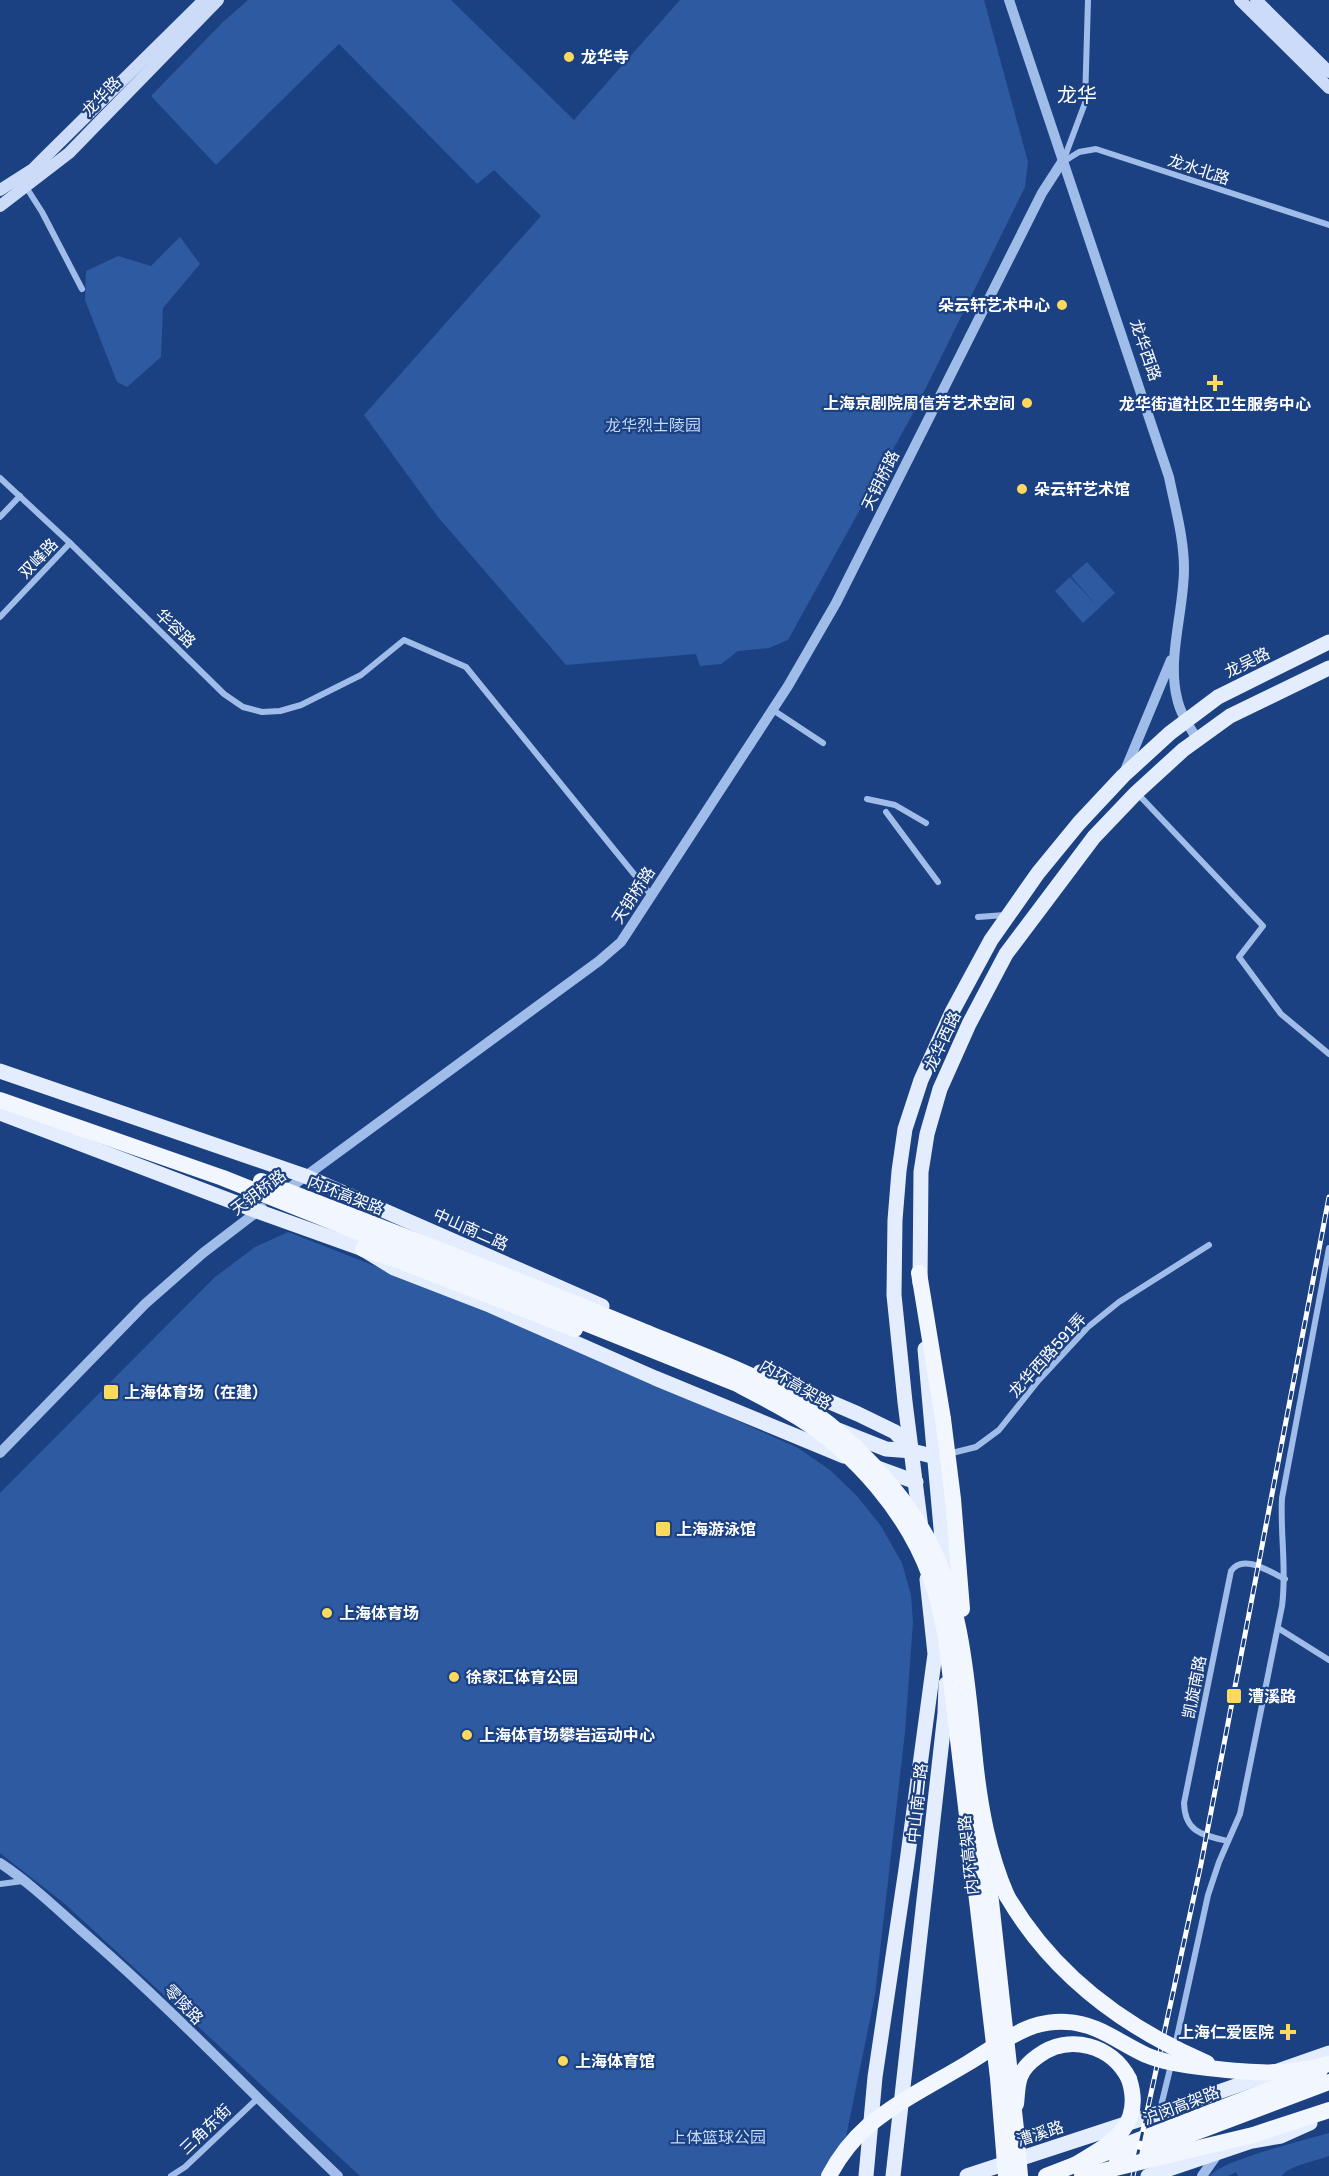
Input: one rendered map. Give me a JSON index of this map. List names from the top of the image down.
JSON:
{
  "streets": {
    "highway": ["内环高架路", "沪闵高架路"],
    "main road": [
      "龙华路",
      "龙华西路",
      "龙吴路",
      "中山南二路",
      "漕溪路"
    ],
    "street": [
      "龙水北路",
      "天钥桥路",
      "双峰路",
      "华容路",
      "龙华西路591弄",
      "凯旋南路",
      "零陵路",
      "三角东街"
    ]
  },
  "crossings": [
    ["龙水北路", "龙华西路"],
    ["龙水北路", "天钥桥路"],
    ["龙华西路", "天钥桥路"],
    ["龙华西路", "龙吴路"],
    ["龙华西路", "中山南二路"],
    ["龙华西路", "龙华西路591弄"],
    ["天钥桥路", "华容路"],
    ["天钥桥路", "中山南二路"],
    ["双峰路", "华容路"],
    ["中山南二路", "龙华西路591弄"],
    ["零陵路", "三角东街"]
  ],
  "districts": ["龙华"],
  "parks": ["龙华烈士陵园", "上体篮球公园"],
  "places": {
    "other": [
      "龙华寺",
      "朵云轩艺术中心",
      "上海京剧院周信芳艺术空间",
      "朵云轩艺术馆",
      "上海体育场",
      "徐家汇体育公园",
      "上海体育场攀岩运动中心",
      "上海体育馆"
    ],
    "health": ["龙华街道社区卫生服务中心", "上海仁爱医院"],
    "transit": ["上海体育场（在建）", "上海游泳馆", "漕溪路"]
  }
}
